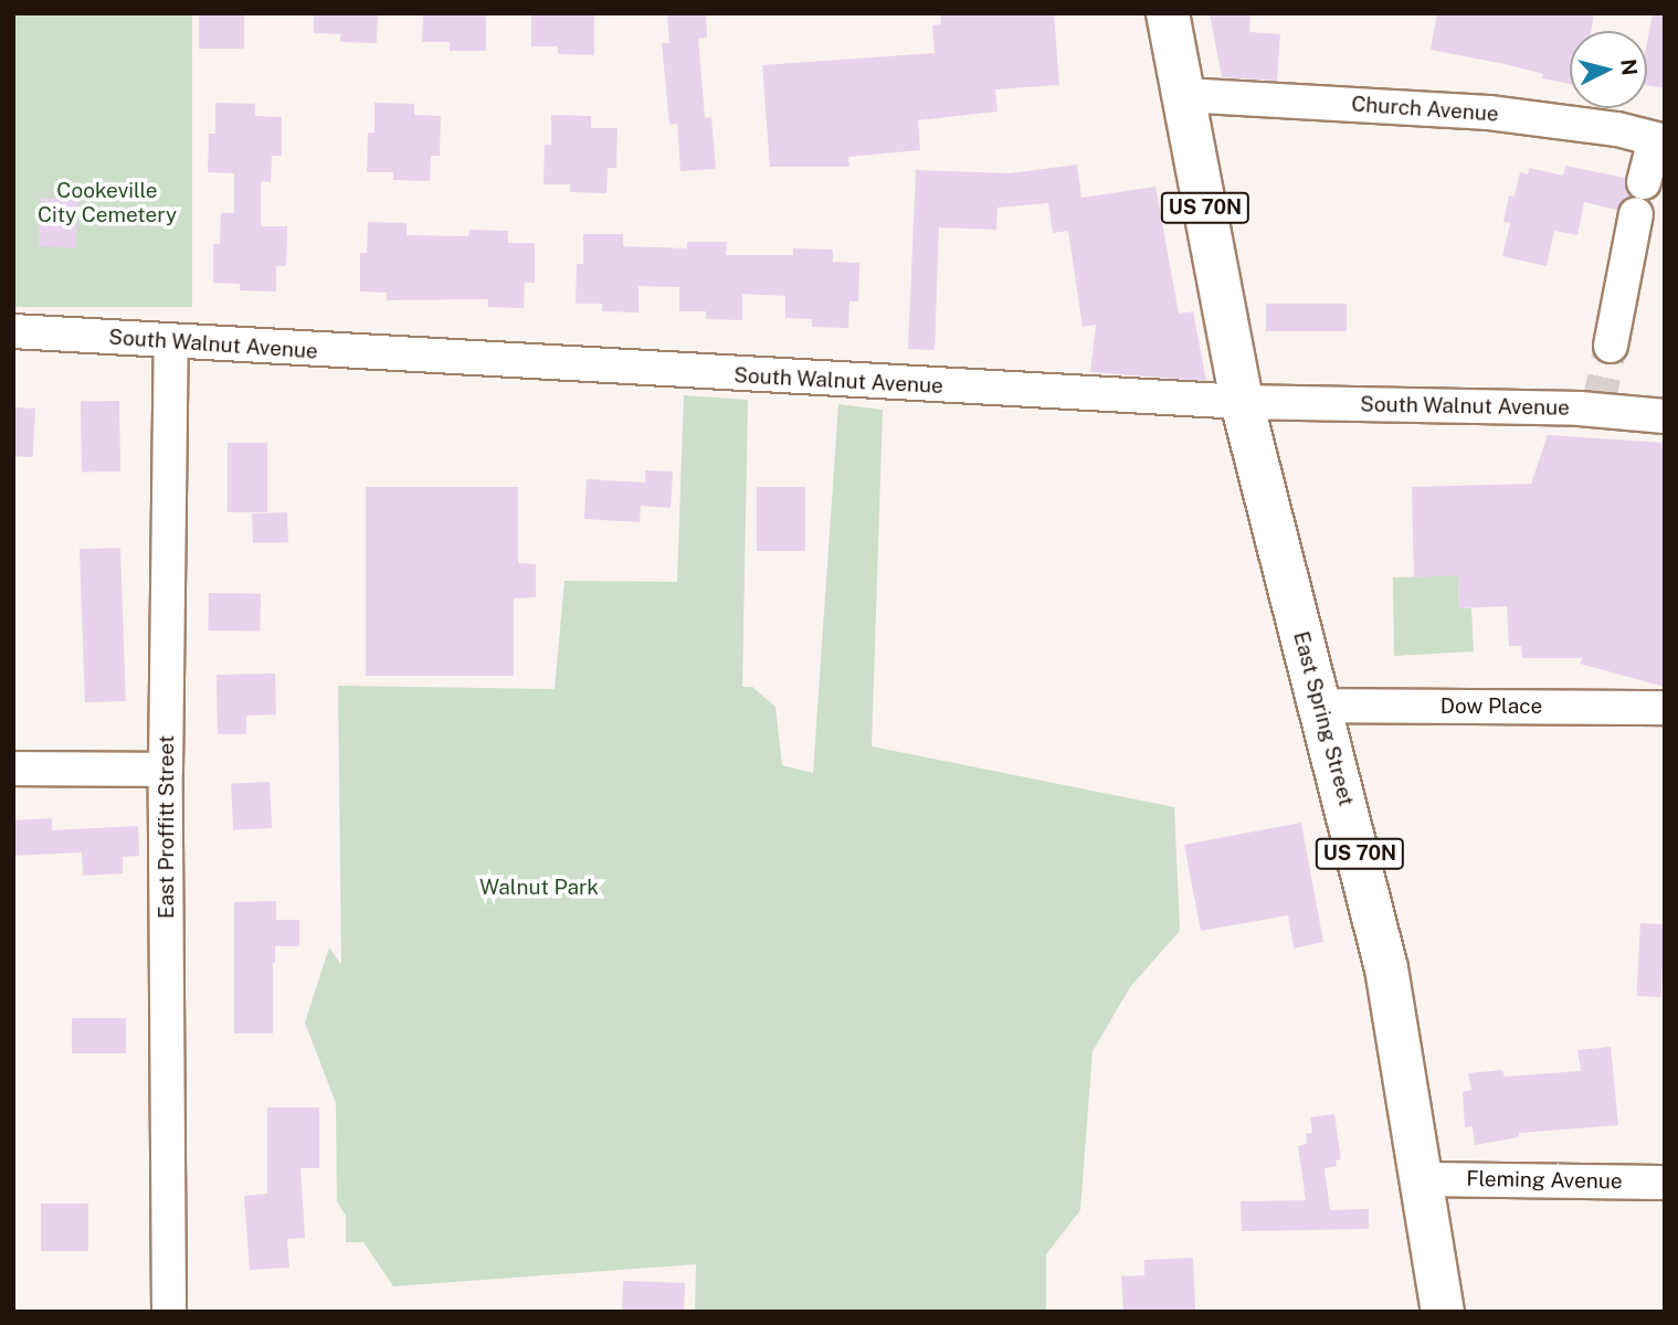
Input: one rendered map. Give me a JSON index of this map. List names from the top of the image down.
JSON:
{
  "streets": {
    "main road": ["US 70N", "East Spring Street"],
    "street": [
      "Church Avenue",
      "South Walnut Avenue",
      "Dow Place",
      "East Proffitt Street",
      "Fleming Avenue"
    ]
  },
  "crossings": [
    ["Church Avenue", "US 70N"],
    ["US 70N", "South Walnut Avenue"],
    ["US 70N", "East Spring Street"],
    ["South Walnut Avenue", "East Spring Street"],
    ["South Walnut Avenue", "East Proffitt Street"],
    ["Dow Place", "East Spring Street"],
    ["East Spring Street", "Fleming Avenue"]
  ],
  "parks": ["Cookeville City Cemetery", "Walnut Park"],
  "north": "right"
}
